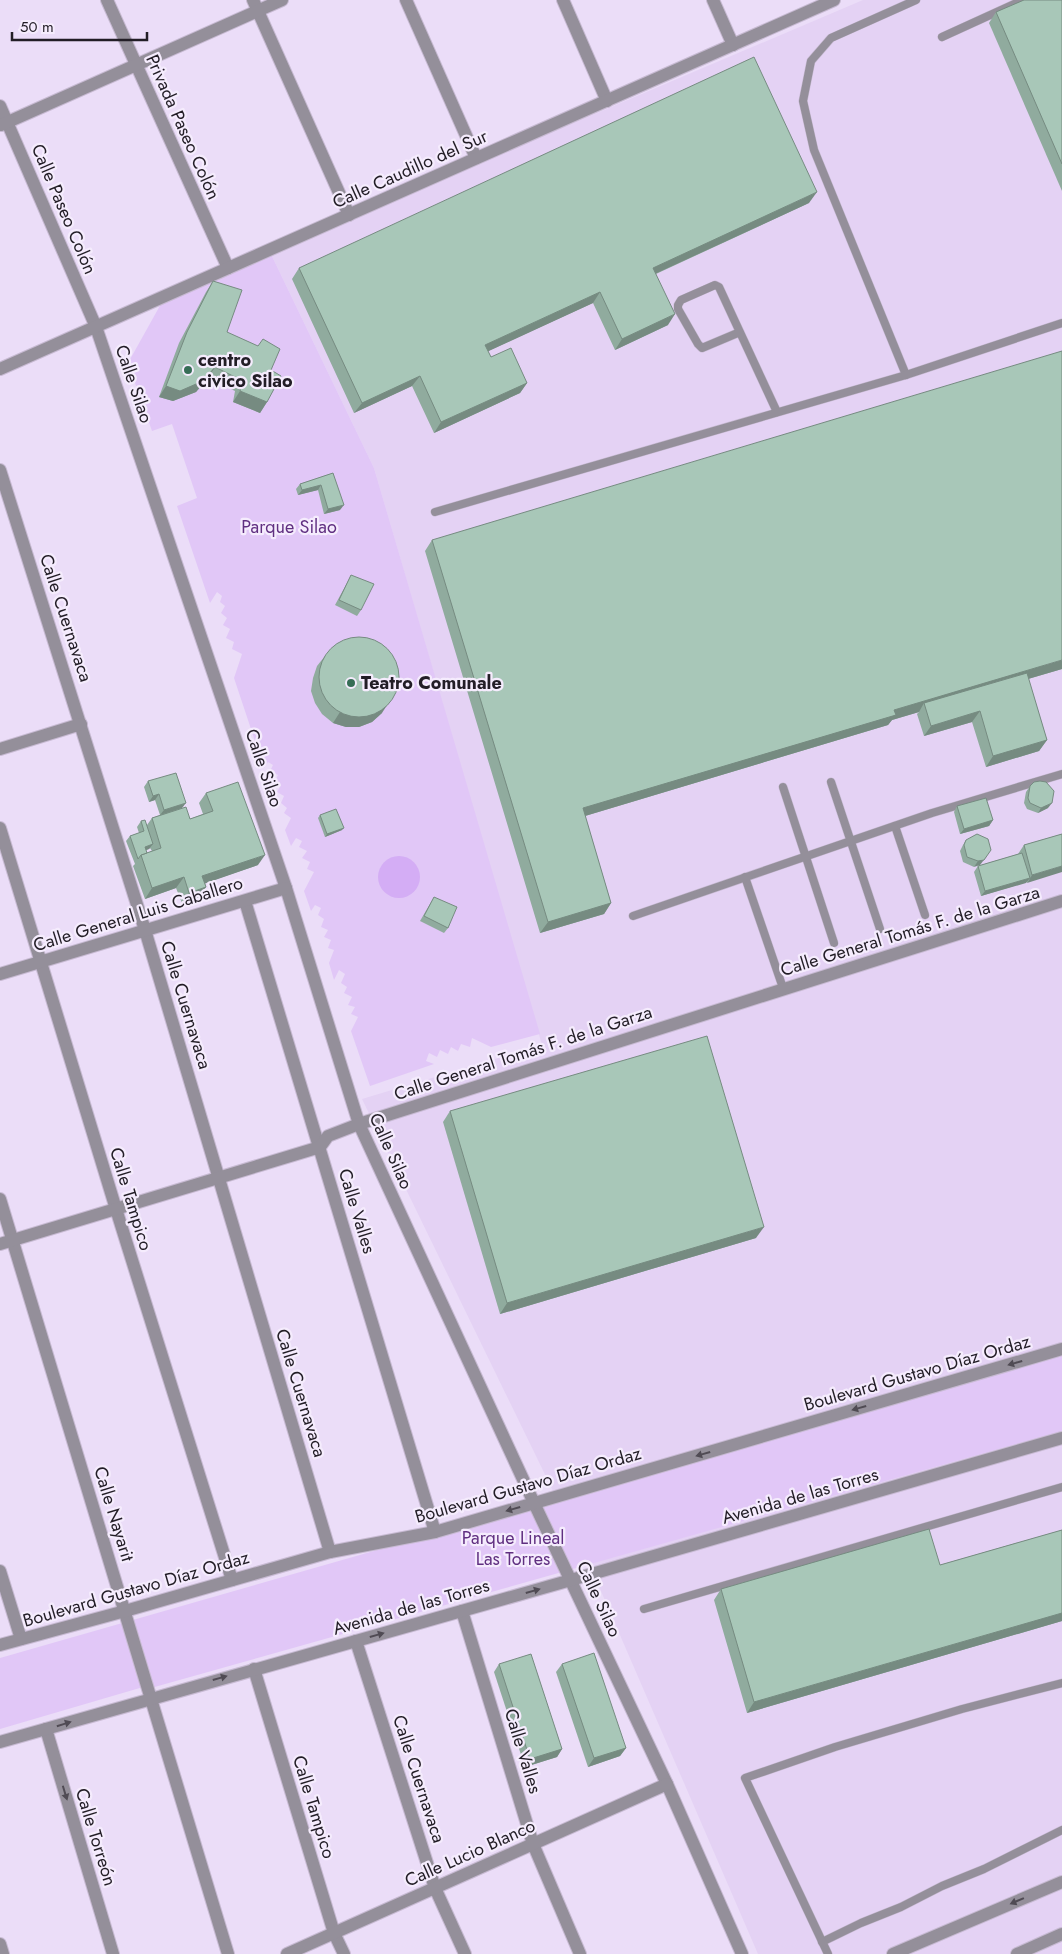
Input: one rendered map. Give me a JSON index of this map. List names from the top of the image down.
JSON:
{
  "streets": {
    "street": [
      "Privada Paseo Colón",
      "Calle Caudillo del Sur",
      "Calle Paseo Colón",
      "Calle Silao",
      "Calle Cuernavaca",
      "Calle General Luis Caballero",
      "Calle General Tomás F. de la Garza",
      "Calle Tampico",
      "Calle Valles",
      "Boulevard Gustavo Díaz Ordaz",
      "Avenida de las Torres",
      "Calle Nayarit",
      "Calle Torreón",
      "Calle Lucio Blanco"
    ]
  },
  "crossings": [
    ["Privada Paseo Colón", "Calle Caudillo del Sur"],
    ["Calle Caudillo del Sur", "Calle Paseo Colón"],
    ["Calle Caudillo del Sur", "Calle Silao"],
    ["Calle Paseo Colón", "Calle Silao"],
    ["Calle Silao", "Calle General Luis Caballero"],
    ["Calle Silao", "Calle General Tomás F. de la Garza"],
    ["Calle Silao", "Boulevard Gustavo Díaz Ordaz"],
    ["Calle Silao", "Avenida de las Torres"],
    ["Calle Silao", "Calle Lucio Blanco"],
    ["Calle Cuernavaca", "Calle General Luis Caballero"],
    ["Calle Cuernavaca", "Calle General Tomás F. de la Garza"],
    ["Calle Cuernavaca", "Boulevard Gustavo Díaz Ordaz"],
    ["Calle Cuernavaca", "Avenida de las Torres"],
    ["Calle Cuernavaca", "Calle Lucio Blanco"],
    ["Calle General Luis Caballero", "Calle Tampico"],
    ["Calle General Luis Caballero", "Calle Valles"],
    ["Calle General Tomás F. de la Garza", "Calle Tampico"],
    ["Calle General Tomás F. de la Garza", "Calle Valles"],
    ["Calle General Tomás F. de la Garza", "Calle Nayarit"],
    ["Calle Tampico", "Boulevard Gustavo Díaz Ordaz"],
    ["Calle Tampico", "Avenida de las Torres"],
    ["Calle Tampico", "Calle Lucio Blanco"],
    ["Calle Valles", "Boulevard Gustavo Díaz Ordaz"],
    ["Calle Valles", "Avenida de las Torres"],
    ["Calle Valles", "Calle Lucio Blanco"],
    ["Boulevard Gustavo Díaz Ordaz", "Calle Nayarit"],
    ["Avenida de las Torres", "Calle Nayarit"],
    ["Avenida de las Torres", "Calle Torreón"]
  ],
  "one_way": ["Boulevard Gustavo Díaz Ordaz", "Avenida de las Torres", "Calle Torreón"],
  "parks": ["Parque Silao", "Parque Lineal Las Torres"],
  "places": ["centro civico Silao", "Teatro Comunale"],
  "scale_bar": "50 m"
}
